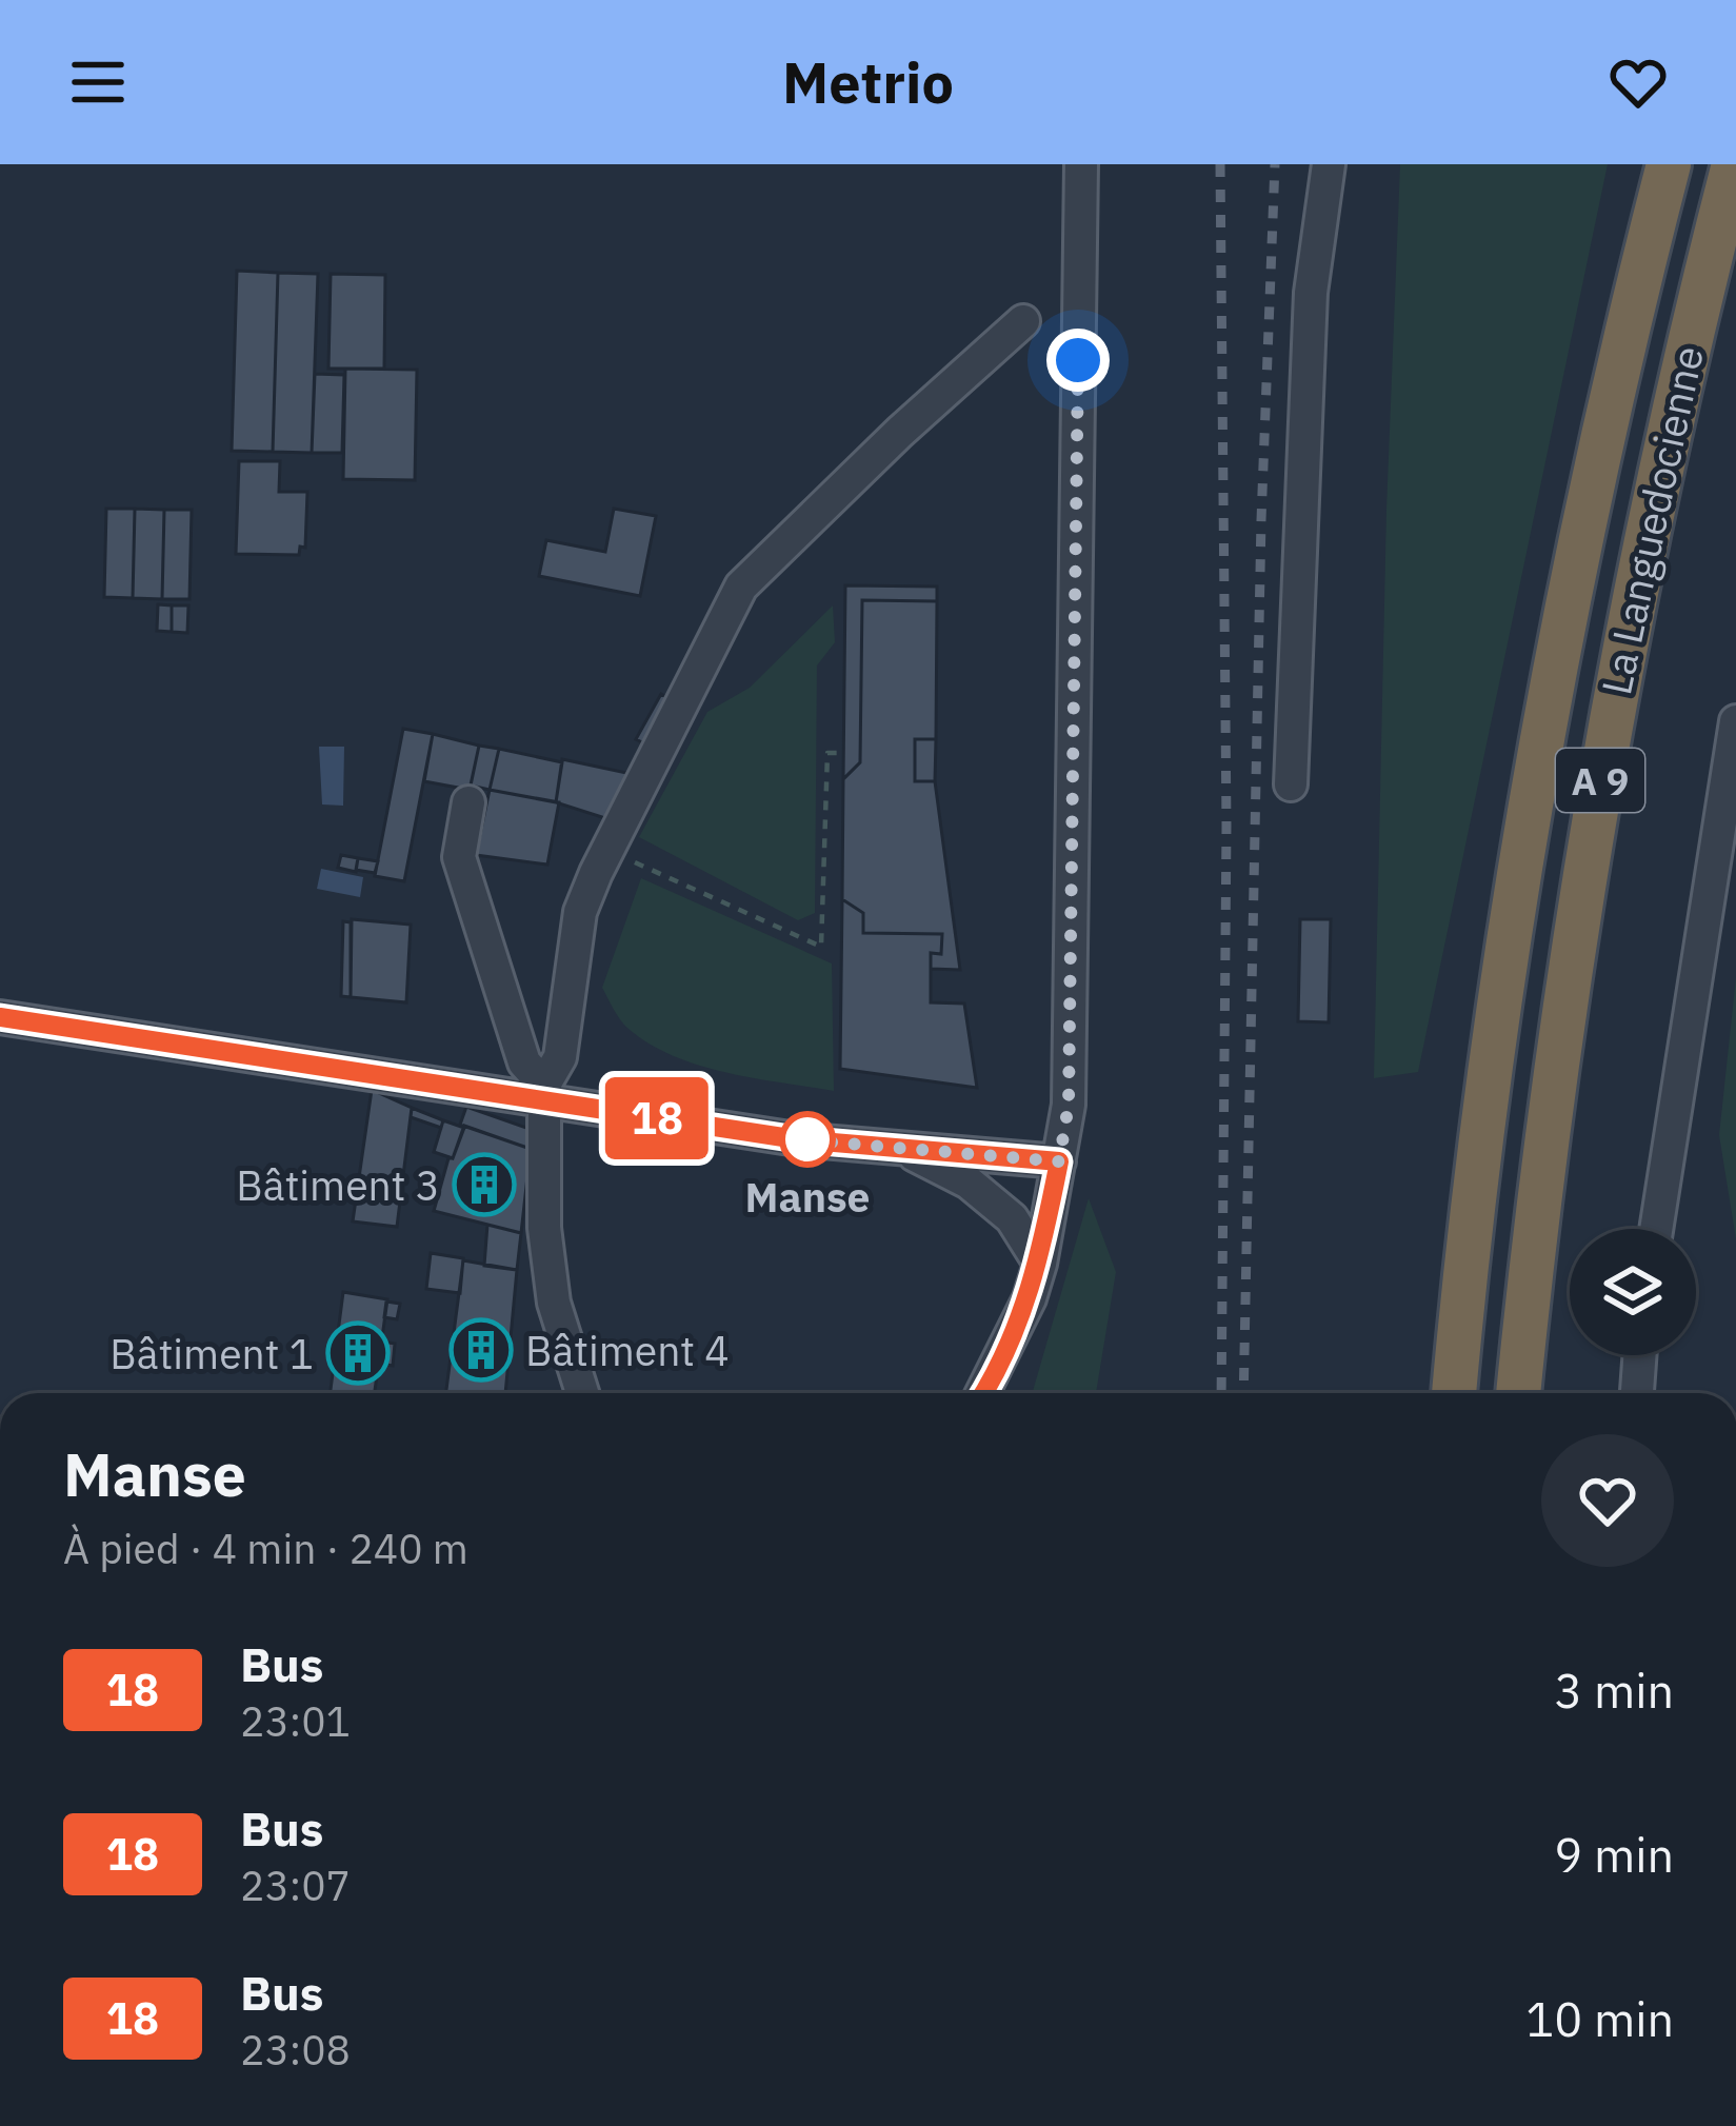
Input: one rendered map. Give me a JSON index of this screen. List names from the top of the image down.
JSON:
{
  "streets": {
    "highway": ["La Languedocienne", "A 9"]
  },
  "places": {
    "other": ["Manse"],
    "building": ["Bâtiment 3", "Bâtiment 4", "Bâtiment 1"]
  },
  "lines": ["bus line 18"],
  "page": {
    "header": "Metrio",
    "on_map": "18",
    "heading": ["Manse", "À pied · 4 min · 240 m"],
    "list": [
      {
        "mark": "18",
        "name": "Bus",
        "note": "23:01",
        "value": "3 min"
      },
      {
        "mark": "18",
        "name": "Bus",
        "note": "23:07",
        "value": "9 min"
      },
      {
        "mark": "18",
        "name": "Bus",
        "note": "23:08",
        "value": "10 min"
      }
    ]
  }
}
